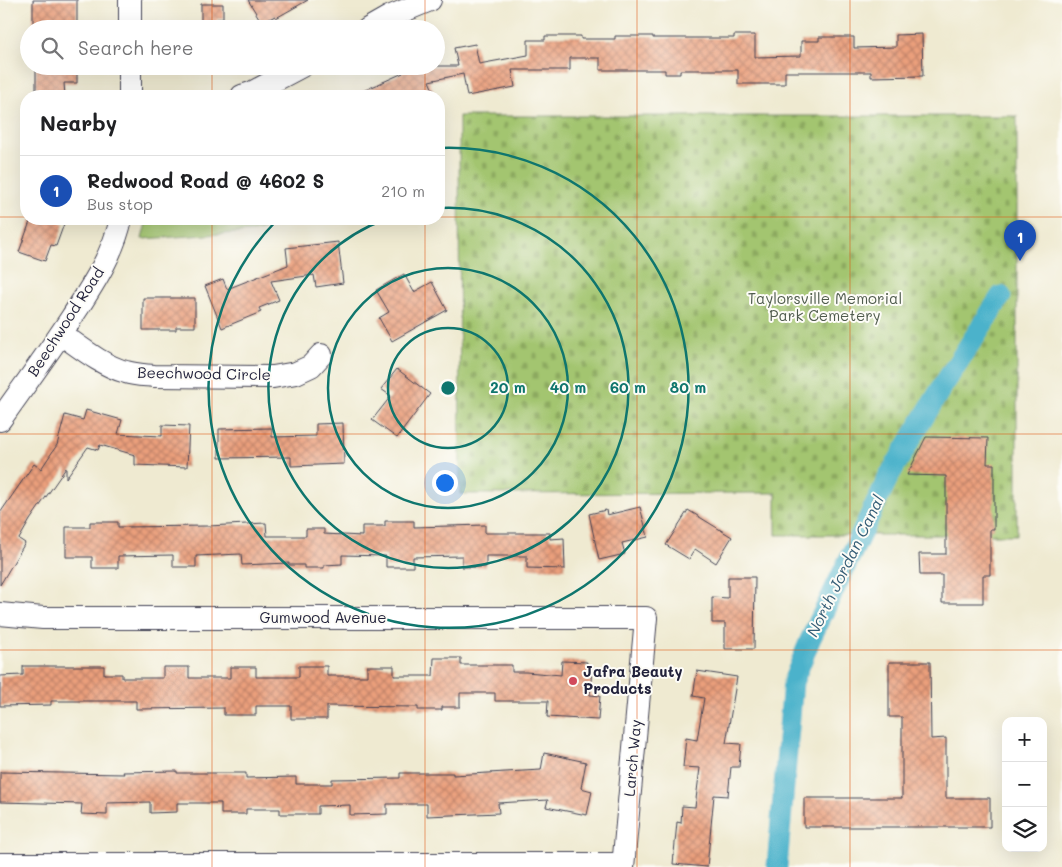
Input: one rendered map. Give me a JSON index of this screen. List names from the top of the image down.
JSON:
{
  "streets": {
    "street": [
      "Beechwood Road",
      "Beechwood Circle",
      "Gumwood Avenue",
      "Larch Way"
    ]
  },
  "crossings": [
    ["Beechwood Road", "Beechwood Circle"],
    ["Gumwood Avenue", "Larch Way"]
  ],
  "water": ["North Jordan Canal"],
  "parks": ["Taylorsville Memorial Park Cemetery"],
  "places": ["Jafra Beauty Products"],
  "page": {
    "search": "Search here",
    "heading": "Nearby",
    "list": [
      {
        "mark": "1",
        "name": "Redwood Road @ 4602 S",
        "note": "Bus stop",
        "value": "210 m"
      }
    ],
    "pins": "1",
    "map_buttons": ["+", "−"]
  },
  "rings": [
    "20 m",
    "40 m",
    "60 m",
    "80 m"
  ]
}
